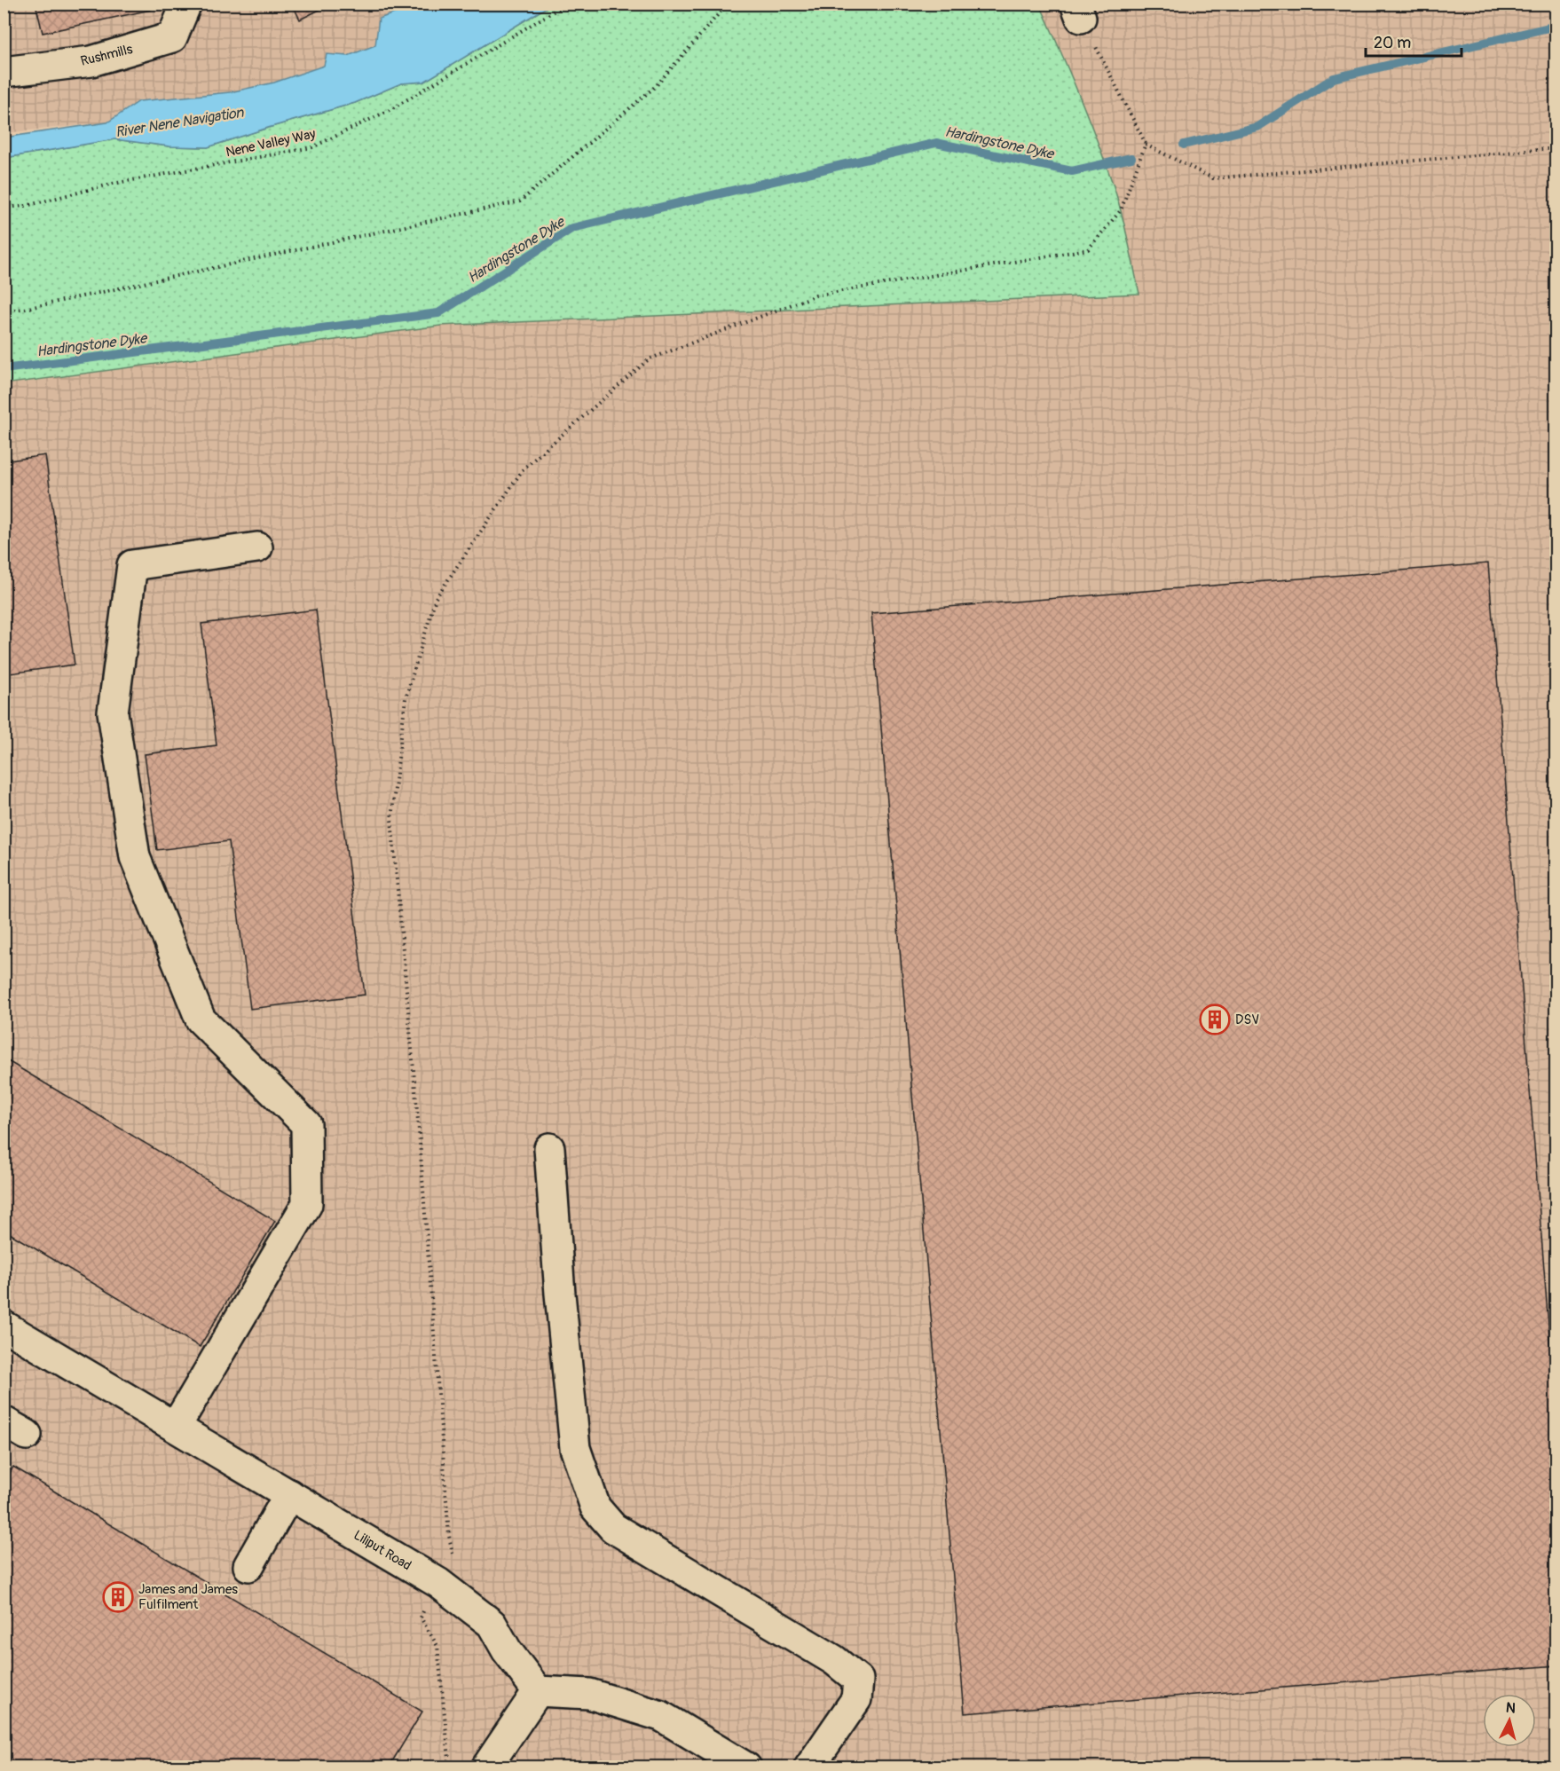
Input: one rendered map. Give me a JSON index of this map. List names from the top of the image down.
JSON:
{
  "streets": {
    "street": ["Rushmills", "Liliput Road"],
    "path": ["Nene Valley Way"]
  },
  "water": ["River Nene Navigation", "Hardingstone Dyke"],
  "places": {
    "building": ["DSV", "James and James Fulfilment"]
  },
  "scale_bar": "20 m",
  "north": "top"
}
